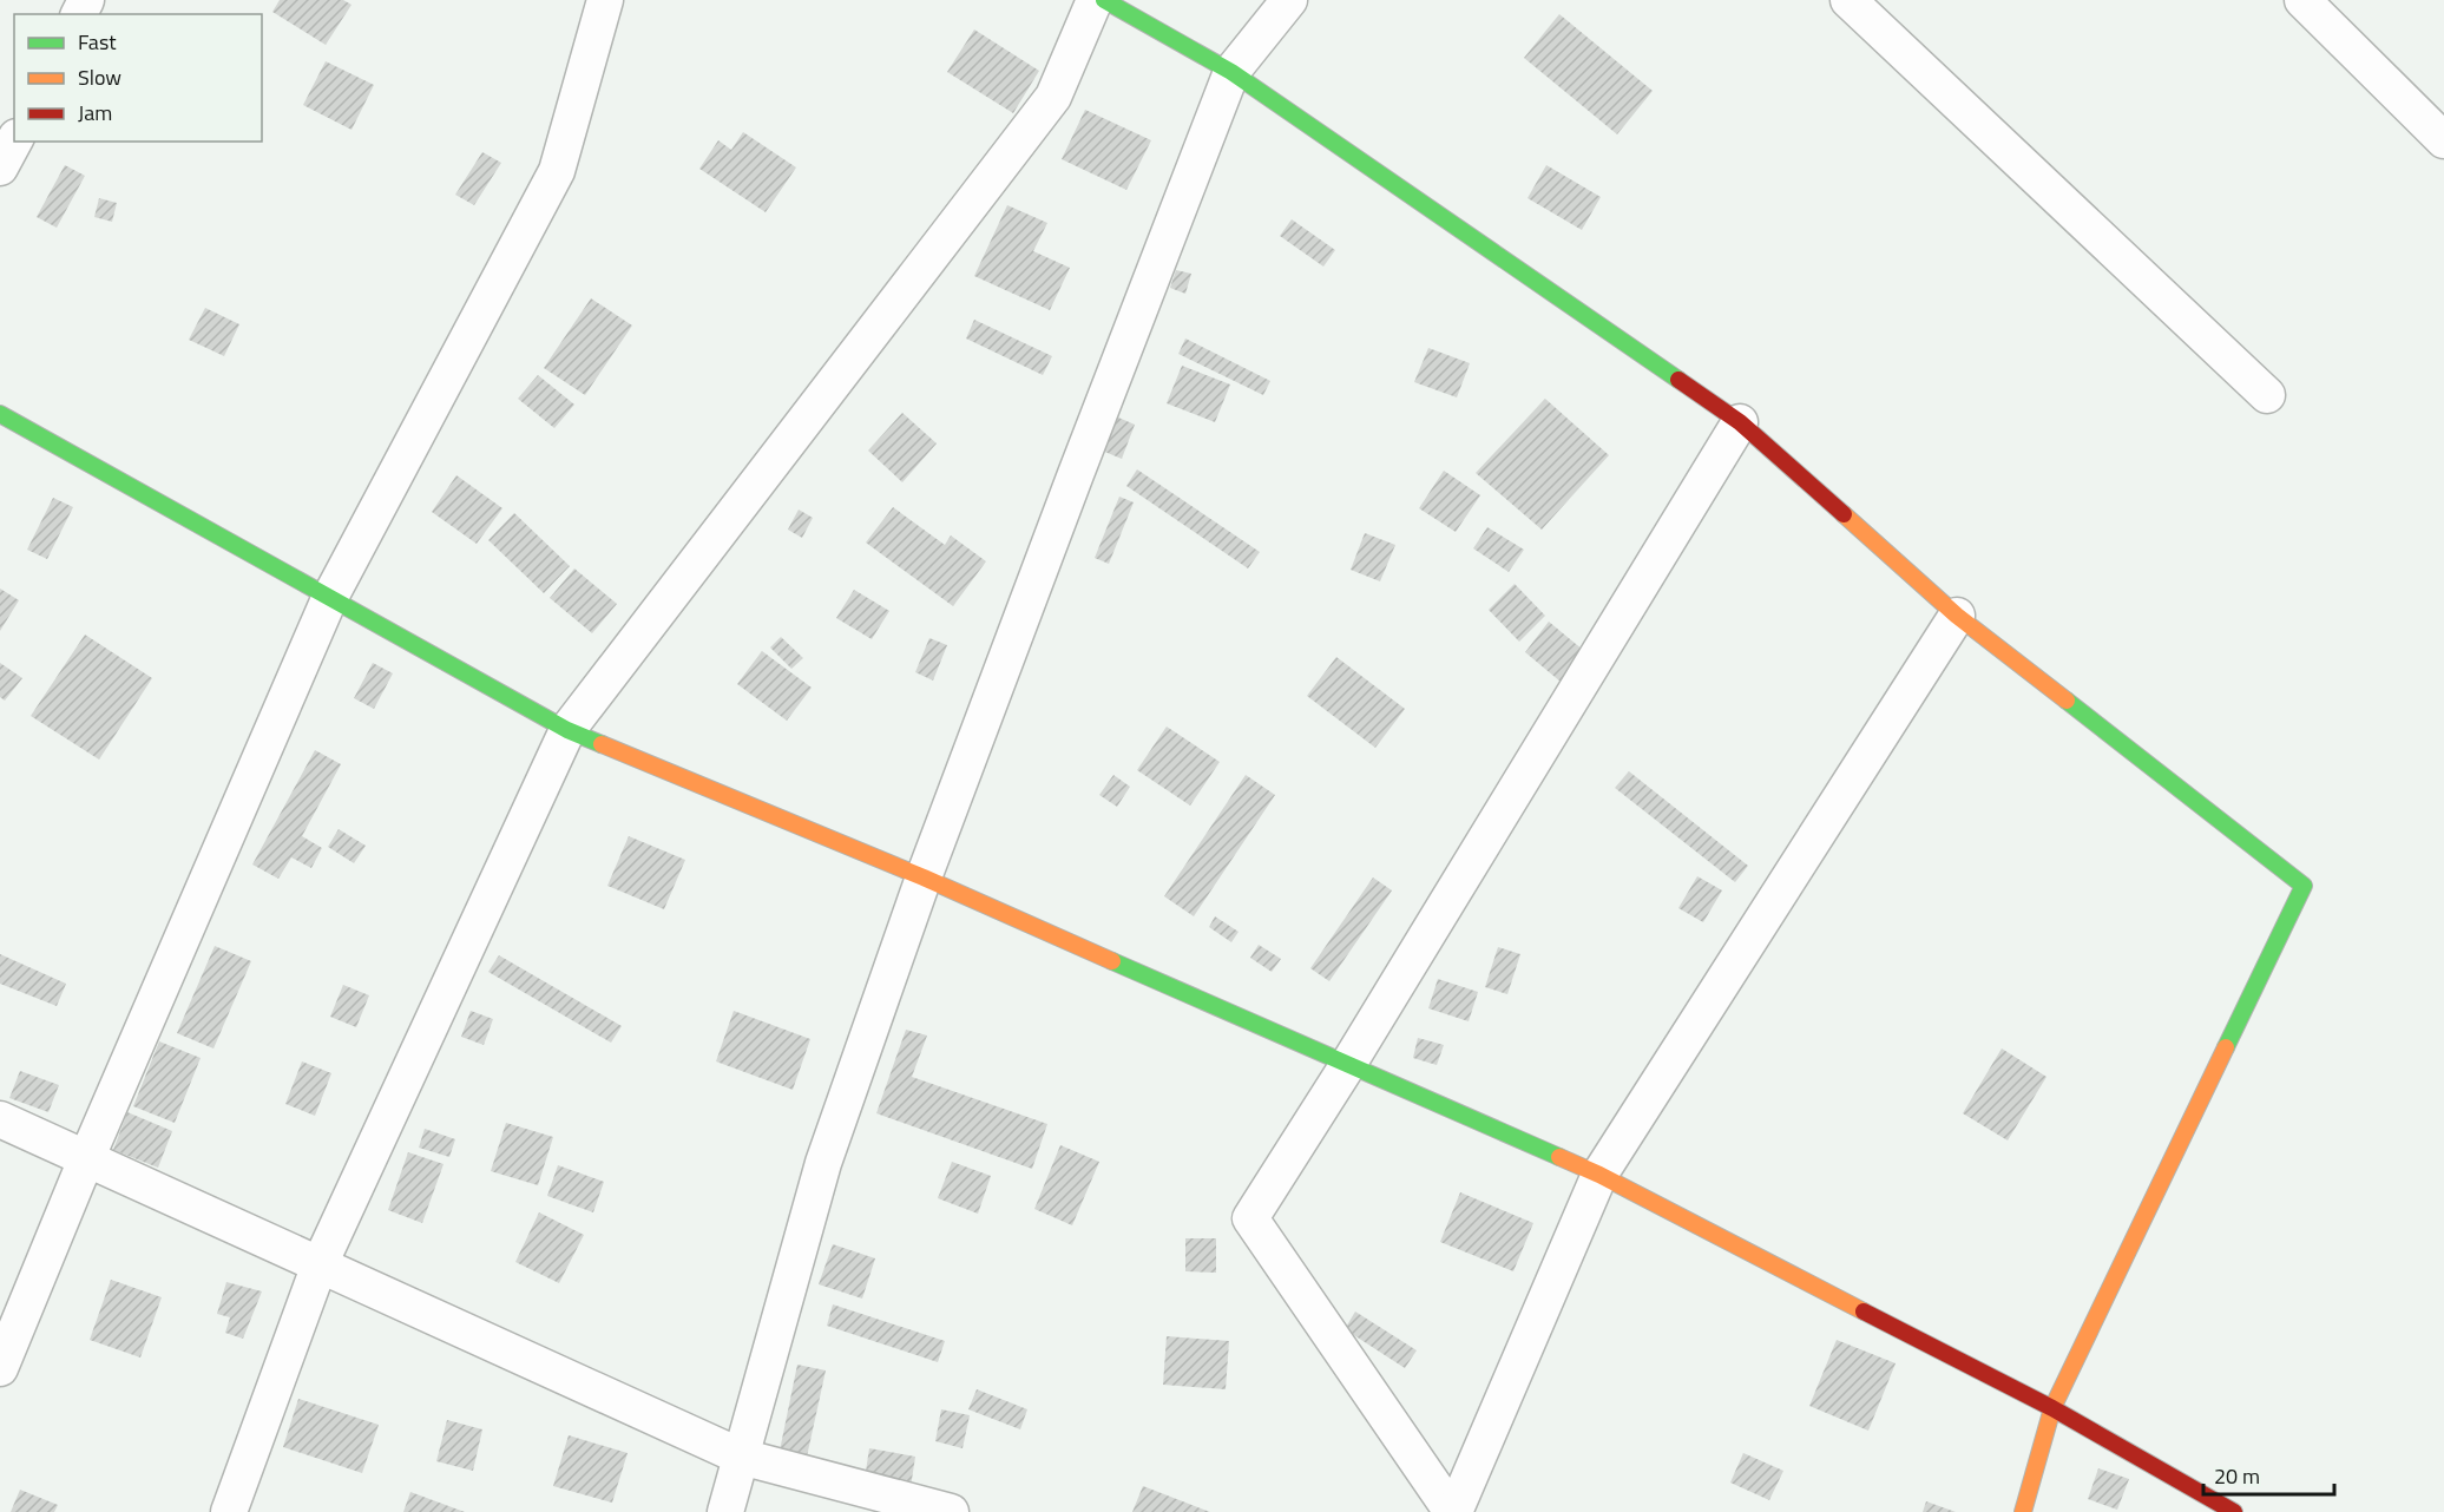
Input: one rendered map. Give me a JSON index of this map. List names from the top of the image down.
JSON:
{
  "legend": ["Fast", "Slow", "Jam"],
  "scale_bar": "20 m"
}
